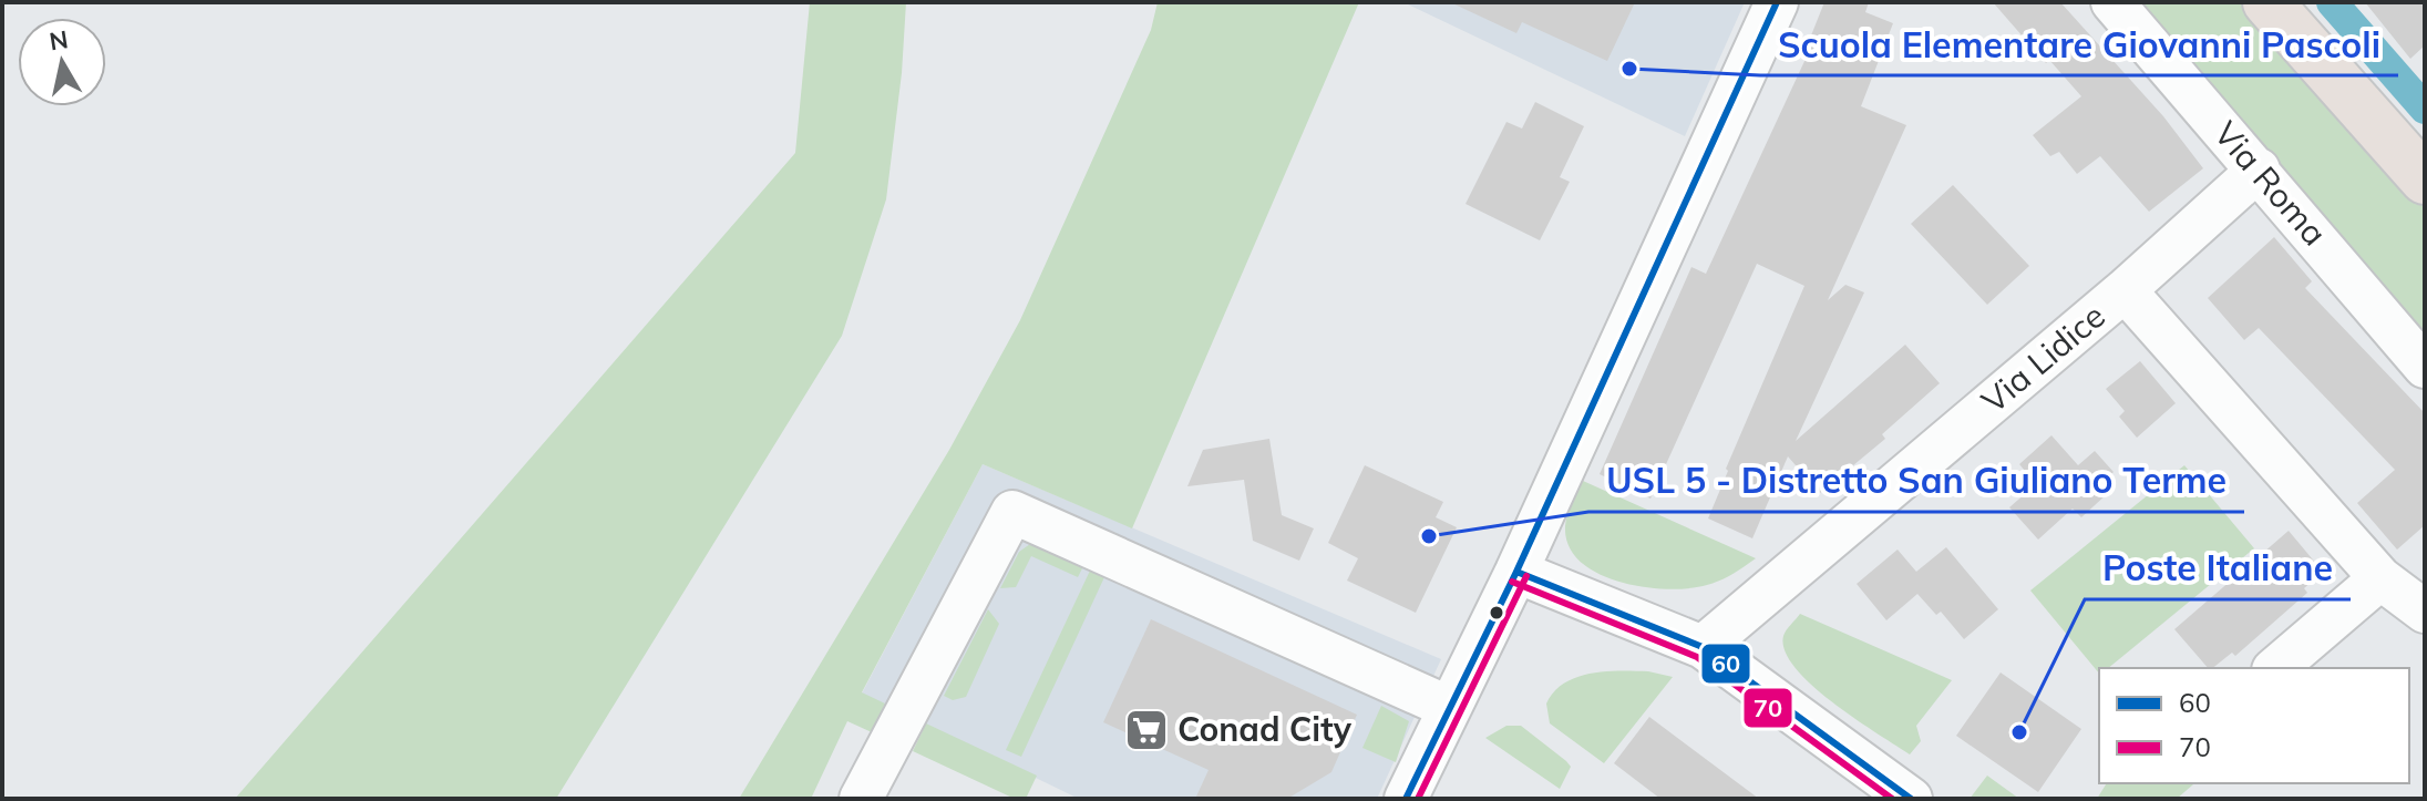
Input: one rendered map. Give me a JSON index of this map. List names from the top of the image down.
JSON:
{
  "streets": {
    "street": ["Via Roma", "Via Lidice"]
  },
  "crossings": [
    ["Via Roma", "Via Lidice"]
  ],
  "places": {
    "other": ["Scuola Elementare Giovanni Pascoli", "USL 5 - Distretto San Giuliano Terme", "Poste Italiane"],
    "supermarket": ["Conad City"]
  },
  "lines": ["transit line 60", "transit line 70"],
  "legend": ["60", "70"],
  "north": "top"
}
